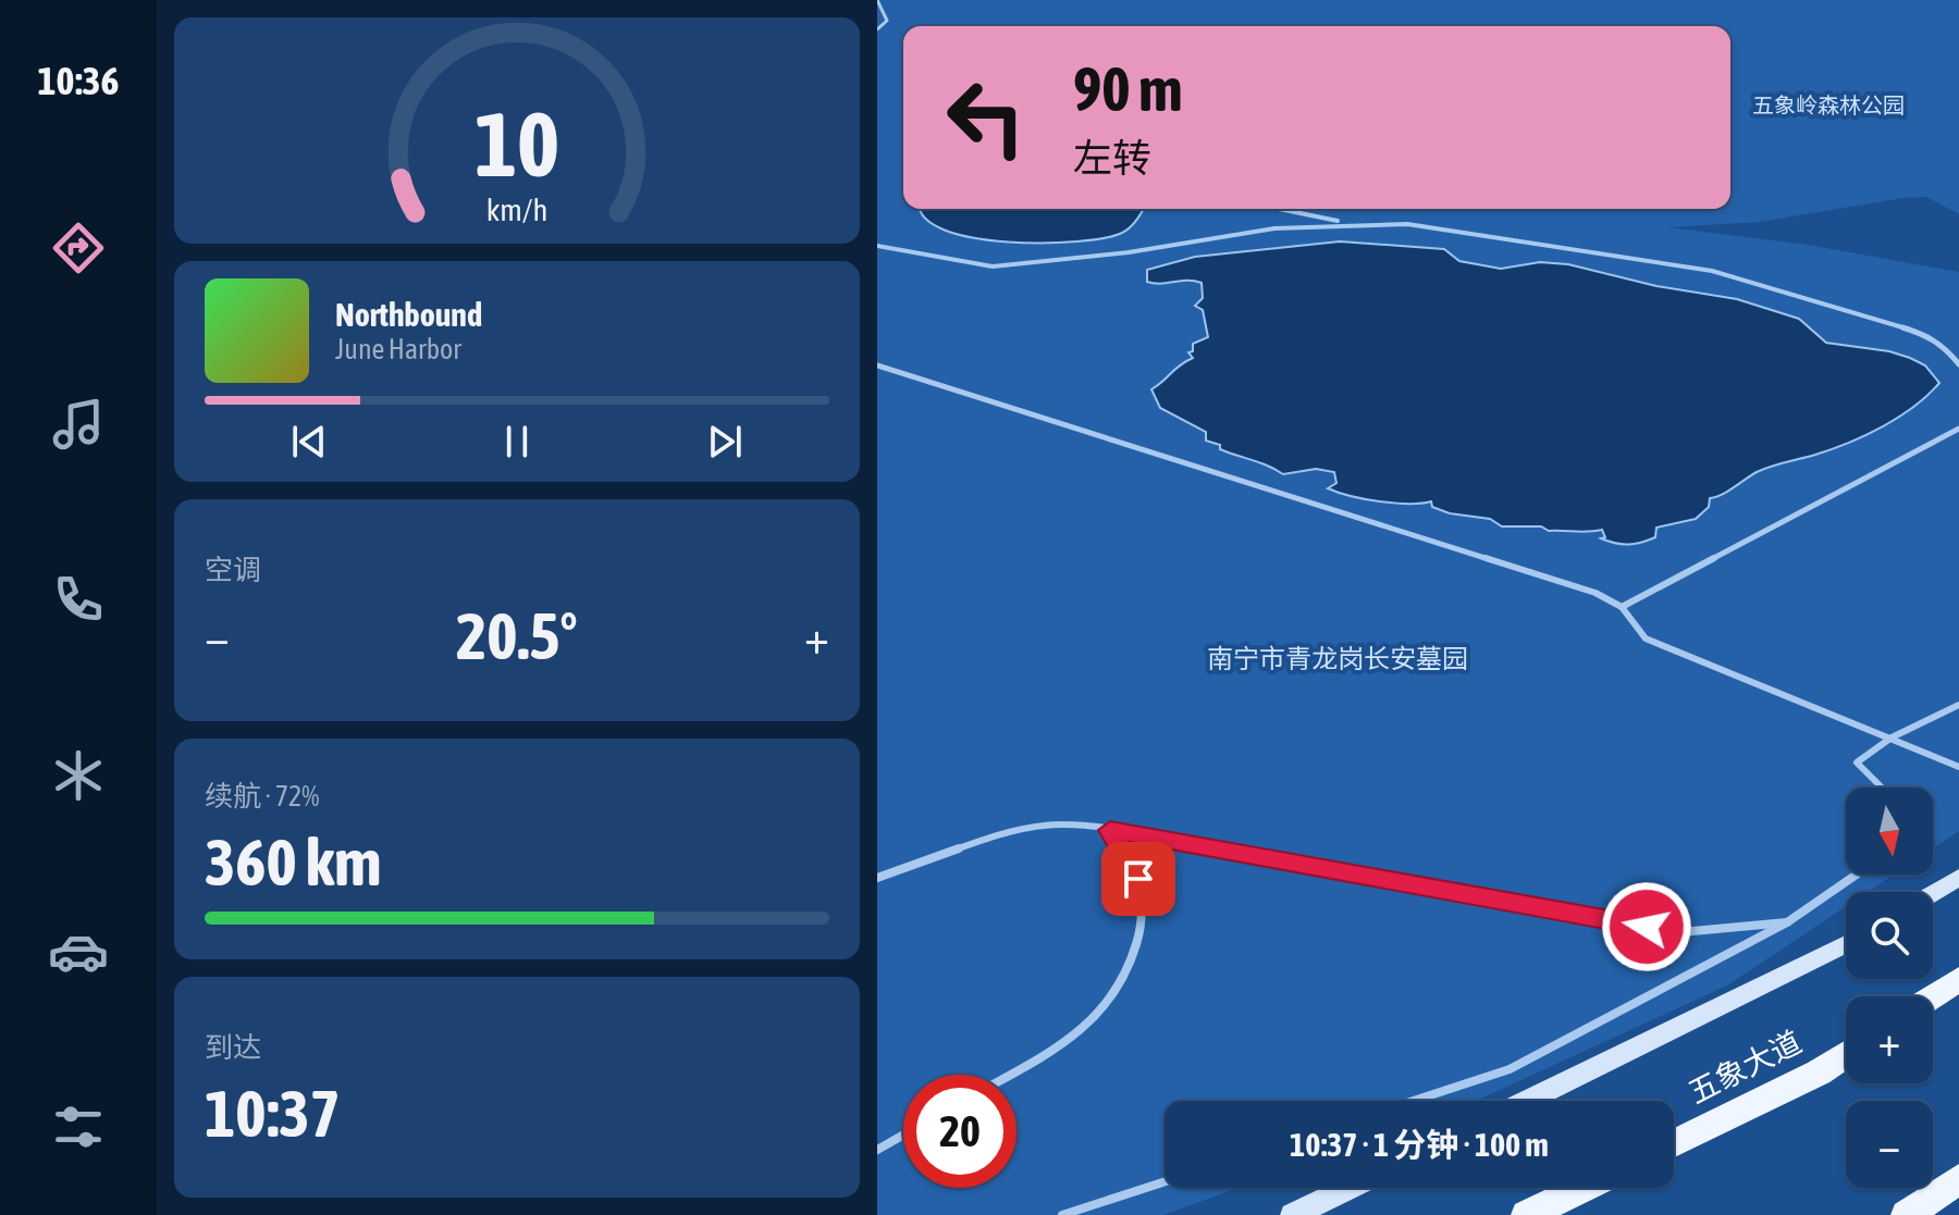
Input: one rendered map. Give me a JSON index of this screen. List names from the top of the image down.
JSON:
{
  "streets": {
    "main road": ["五象大道"]
  },
  "parks": ["五象岭森林公园", "南宁市青龙岗长安墓园"],
  "north": "bottom",
  "page": {
    "tabs": "10:36",
    "turn": ["90 m", "左转"],
    "song": ["Northbound", "June Harbor"],
    "tile": [
      "空调",
      ["续航 · 72%", "360 km"],
      ["到达", "10:37"]
    ],
    "heat": ["−", "20.5°", "+"],
    "map_buttons": ["+", "−"],
    "limit": "20",
    "trip": "10:37 · 1 分钟 · 100 m",
    "gauge": ["10", "km/h"]
  }
}
